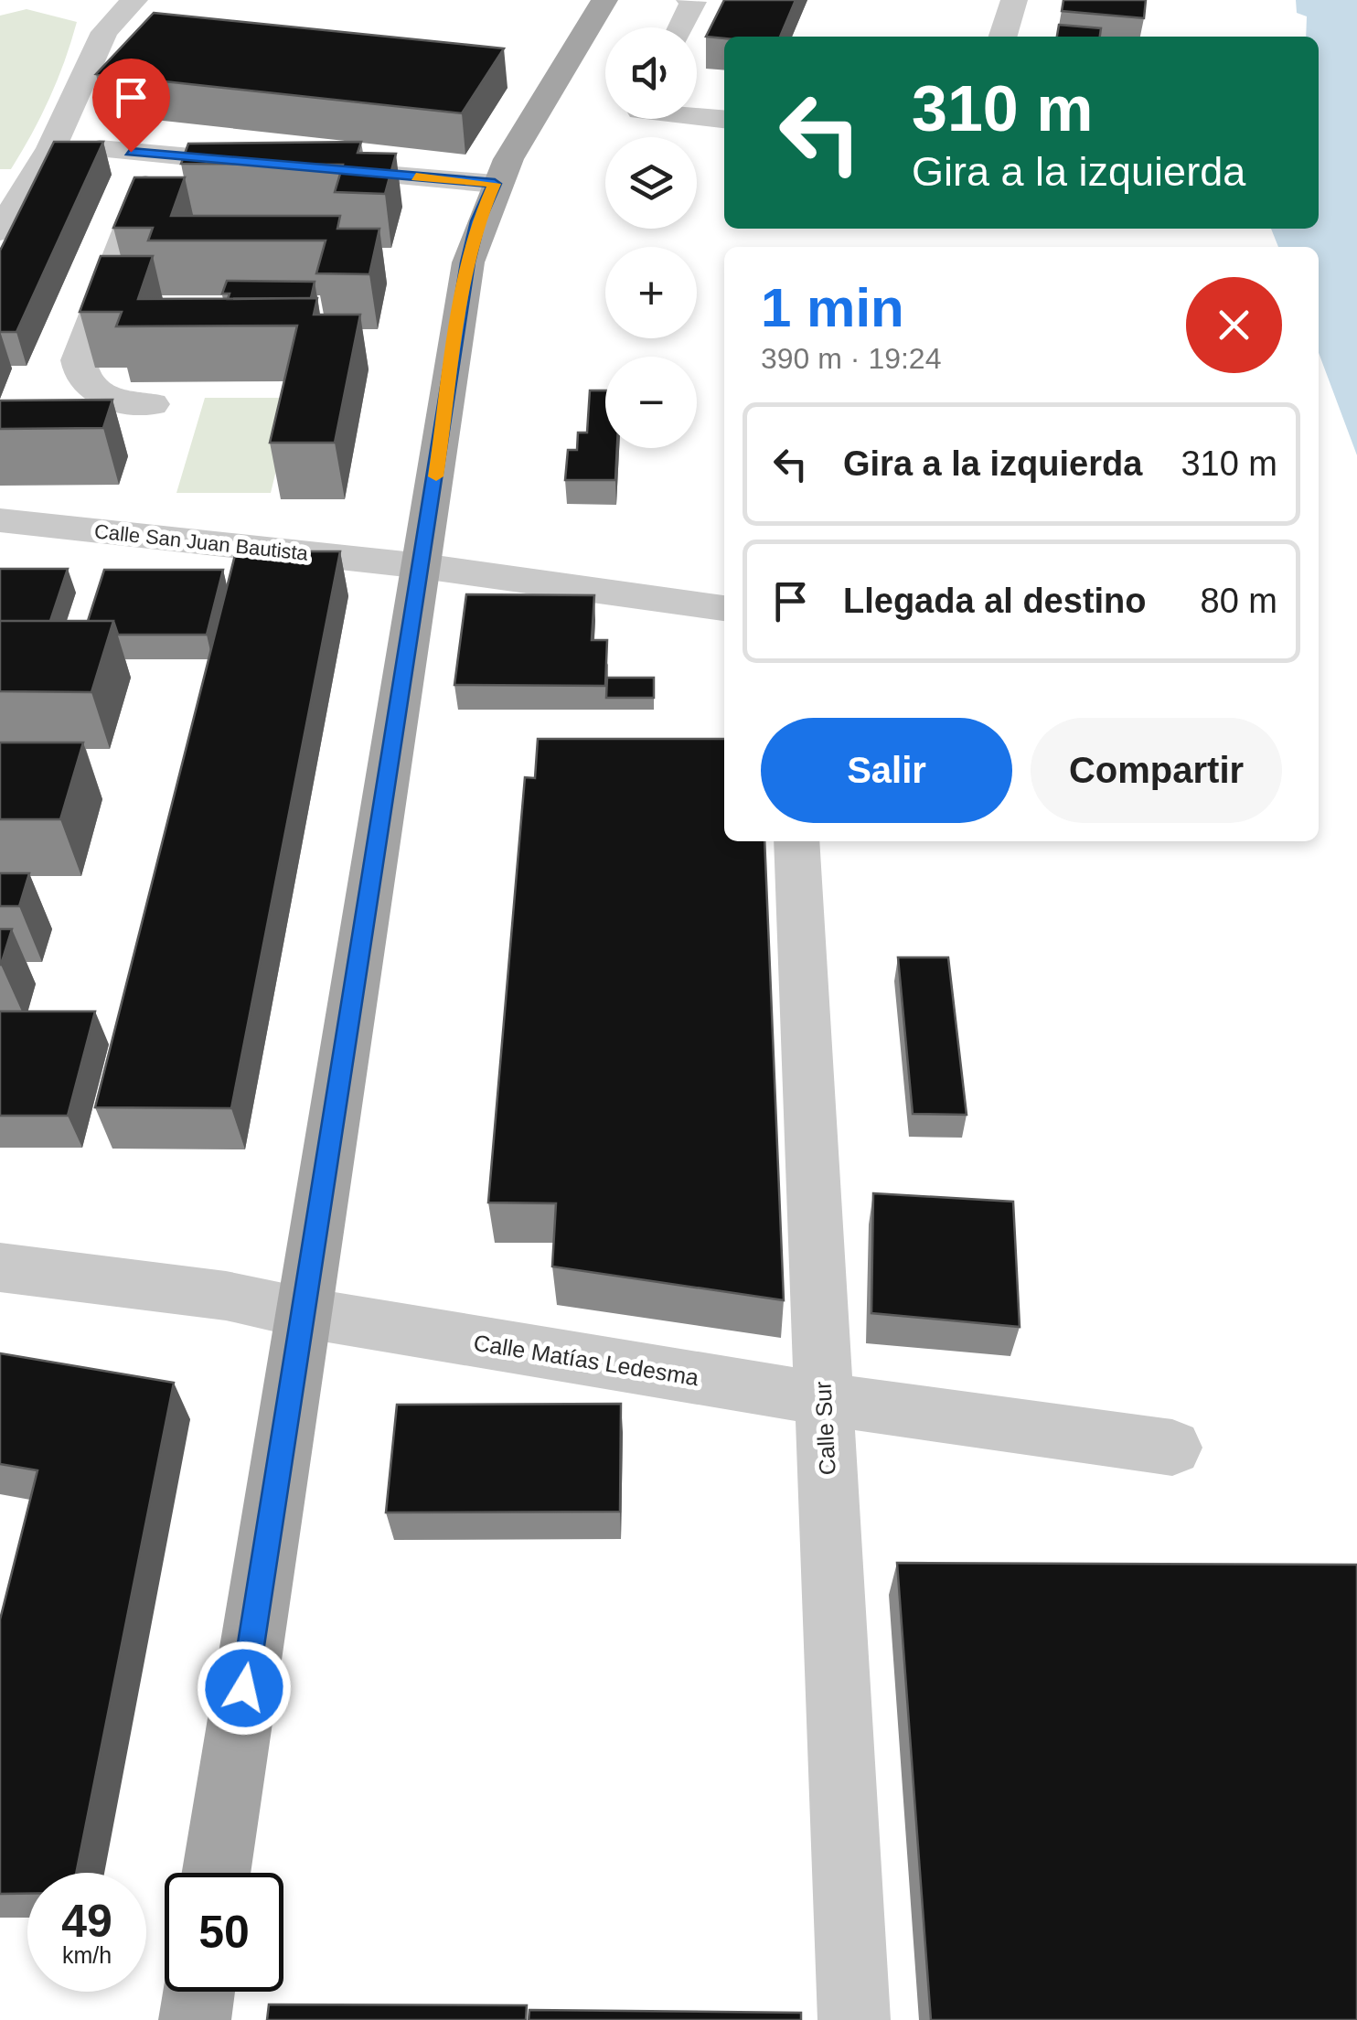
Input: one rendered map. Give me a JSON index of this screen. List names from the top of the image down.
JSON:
{
  "streets": {
    "street": ["Calle San Juan Bautista", "Calle Matías Ledesma", "Calle Sur"]
  },
  "crossings": [
    ["Calle Matías Ledesma", "Calle Sur"]
  ],
  "page": {
    "map_buttons": ["+", "−"],
    "turn": ["310 m", "Gira a la izquierda"],
    "heading": ["1 min", "390 m · 19:24"],
    "list": [
      {
        "name": "Gira a la izquierda",
        "value": "310 m"
      },
      {
        "name": "Llegada al destino",
        "value": "80 m"
      }
    ],
    "buttons": ["Salir", "Compartir"],
    "speed": "49 km/h",
    "limit": "50"
  }
}
